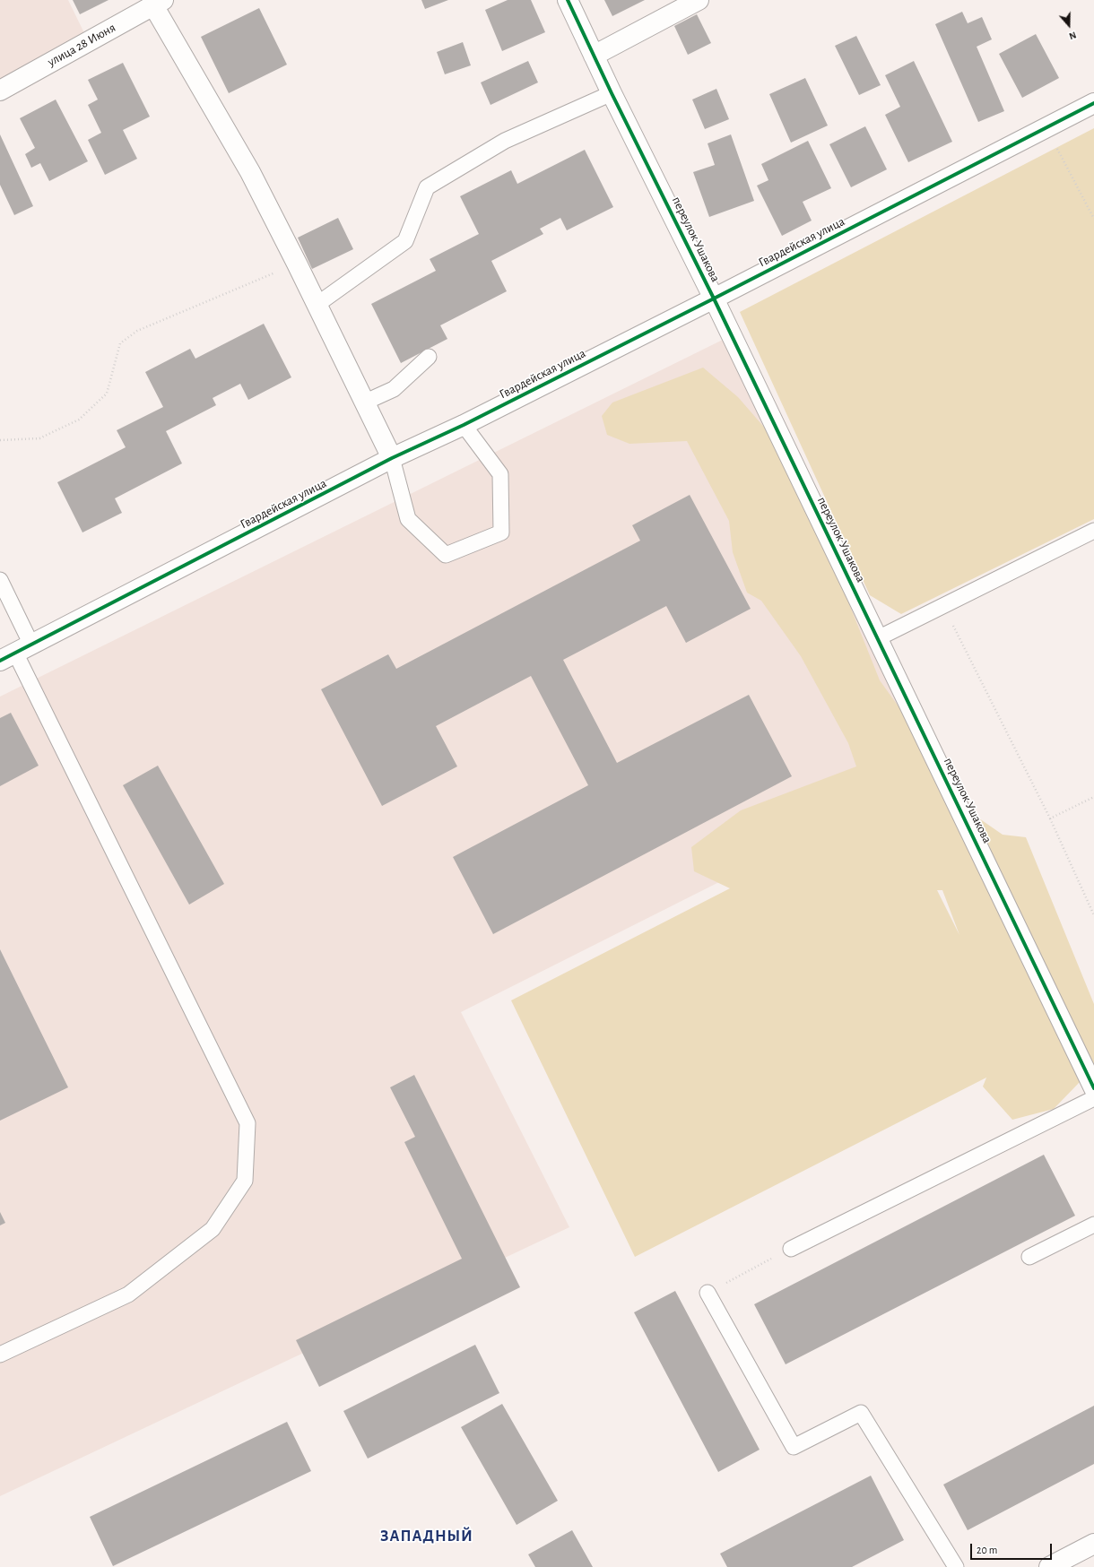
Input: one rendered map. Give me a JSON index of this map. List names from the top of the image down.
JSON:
{
  "streets": {
    "street": ["улица 28 Июня", "переулок Ушакова", "Гвардейская улица"]
  },
  "crossings": [
    ["переулок Ушакова", "Гвардейская улица"]
  ],
  "districts": ["ЗАПАДНЫЙ"],
  "scale_bar": "20 m",
  "north": "bottom"
}
